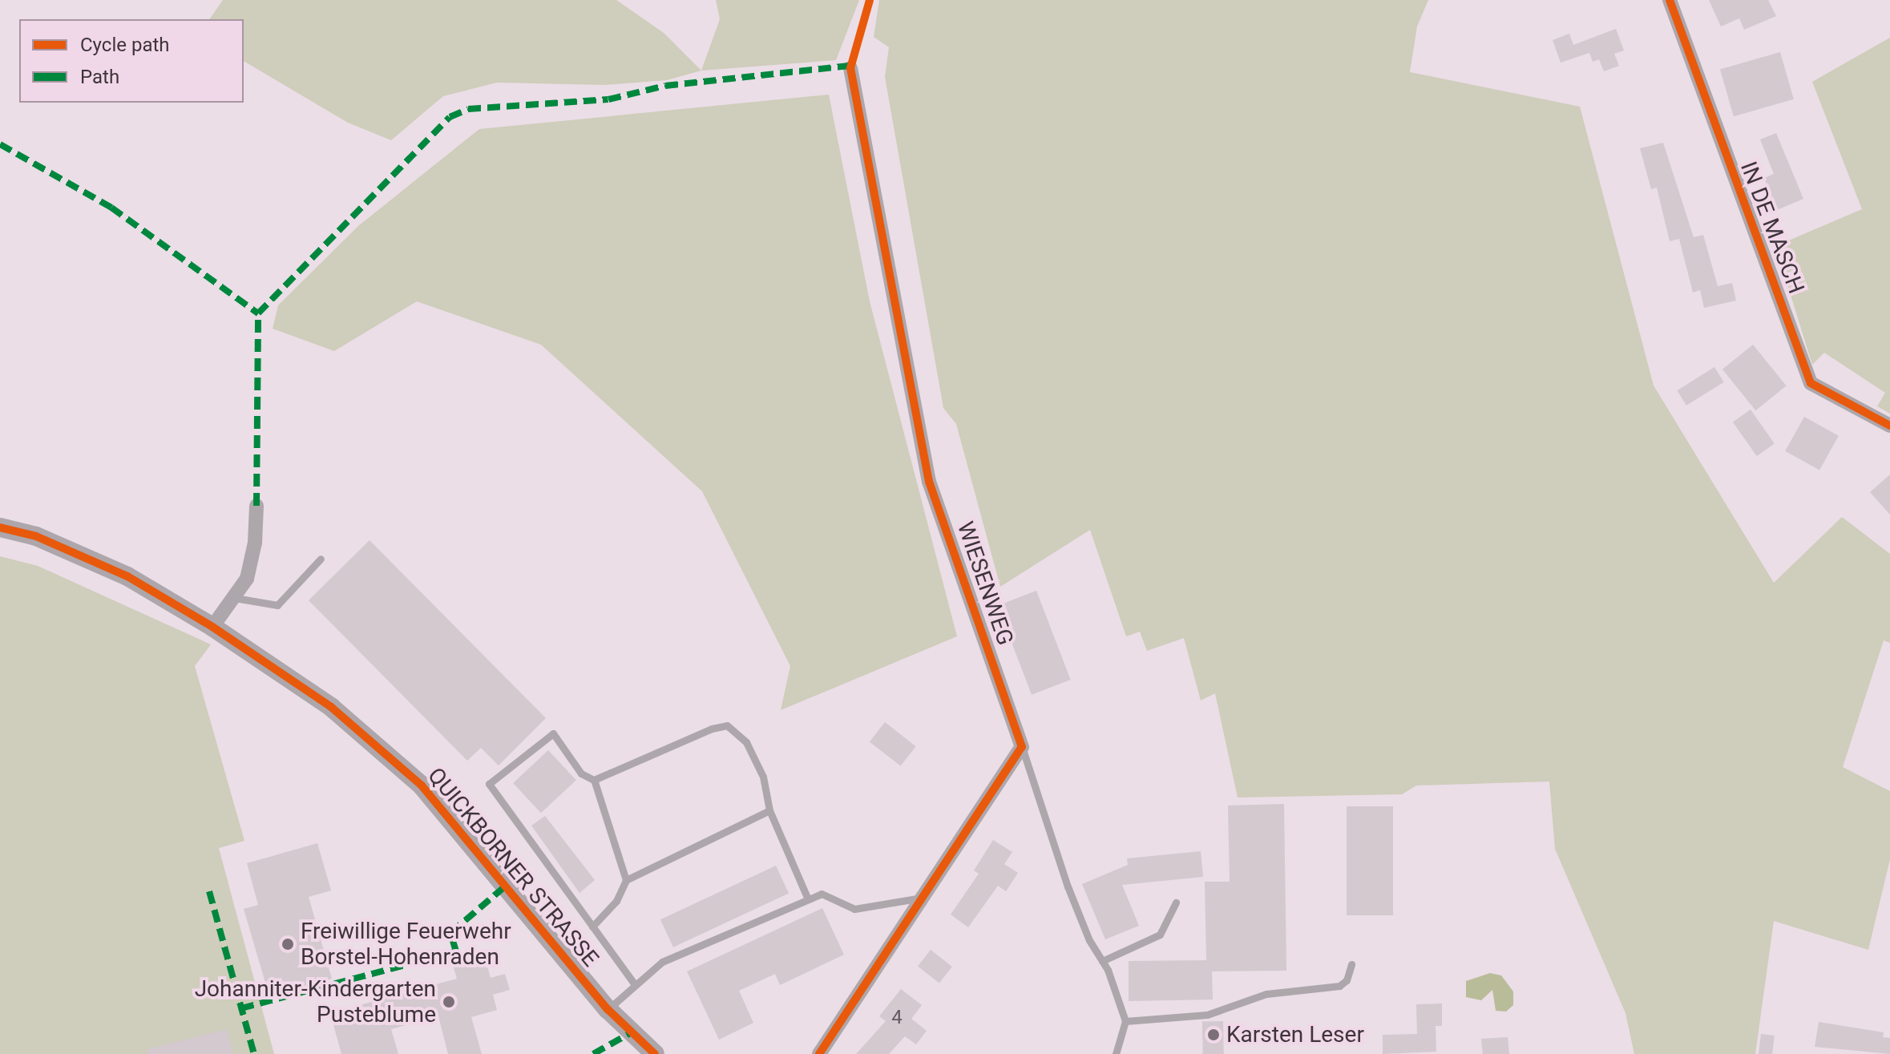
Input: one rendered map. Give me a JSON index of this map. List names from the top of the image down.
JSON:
{
  "streets": {
    "main road": ["QUICKBORNER STRASSE"],
    "street": ["IN DE MASCH", "WIESENWEG"]
  },
  "places": ["Freiwillige Feuerwehr Borstel-Hohenraden", "Johanniter-Kindergarten Pusteblume", "Karsten Leser"],
  "house_numbers": ["4"],
  "legend": ["Cycle path", "Path"]
}
